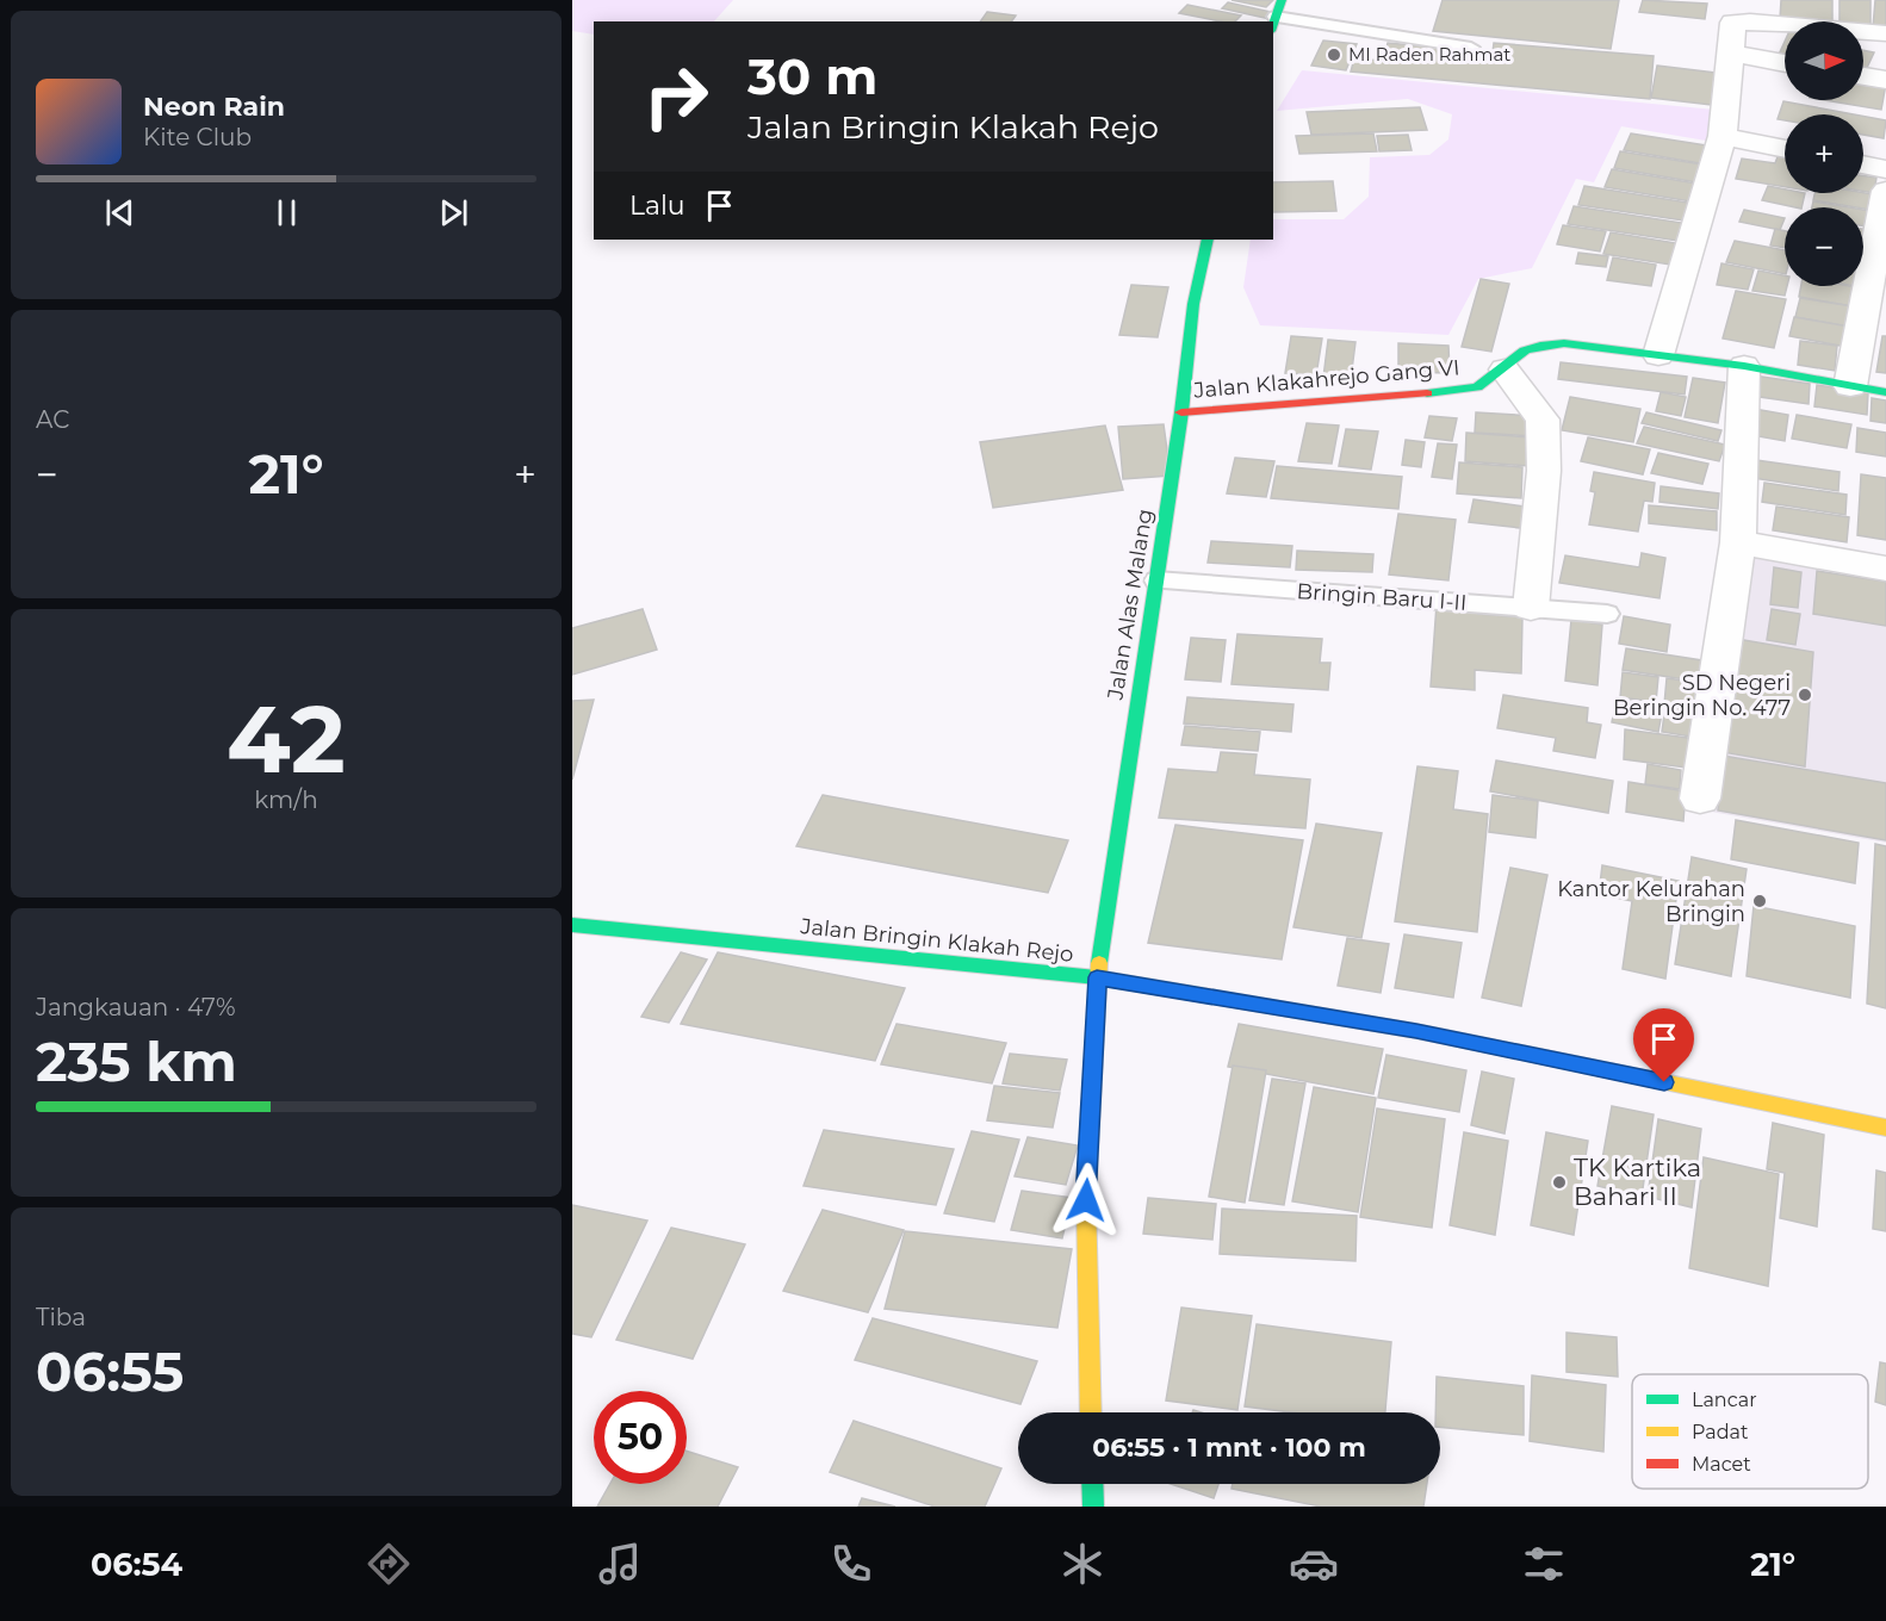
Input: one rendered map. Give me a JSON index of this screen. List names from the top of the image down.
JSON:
{
  "streets": {
    "street": ["Jalan Klakahrejo Gang VI", "Jalan Alas Malang", "Jalan Bringin Klakah Rejo"],
    "lane": ["Bringin Baru I-II"]
  },
  "crossings": [
    ["Jalan Klakahrejo Gang VI", "Jalan Alas Malang"],
    ["Bringin Baru I-II", "Jalan Alas Malang"],
    ["Jalan Alas Malang", "Jalan Bringin Klakah Rejo"]
  ],
  "places": [
    "MI Raden Rahmat",
    "SD Negeri Beringin No. 477",
    "Kantor Kelurahan Bringin",
    "TK Kartika Bahari II"
  ],
  "legend": ["Lancar", "Padat", "Macet"],
  "north": "right",
  "page": {
    "map_buttons": ["+", "−"],
    "turn": ["30 m", "Jalan Bringin Klakah Rejo"],
    "song": ["Neon Rain", "Kite Club"],
    "then": "Lalu",
    "tile": [
      "AC",
      ["42", "km/h"],
      ["Jangkauan · 47%", "235 km"],
      ["Tiba", "06:55"]
    ],
    "heat": ["−", "21°", "+"],
    "limit": "50",
    "trip": "06:55 · 1 mnt · 100 m",
    "tabs": ["06:54", "21°"]
  }
}
